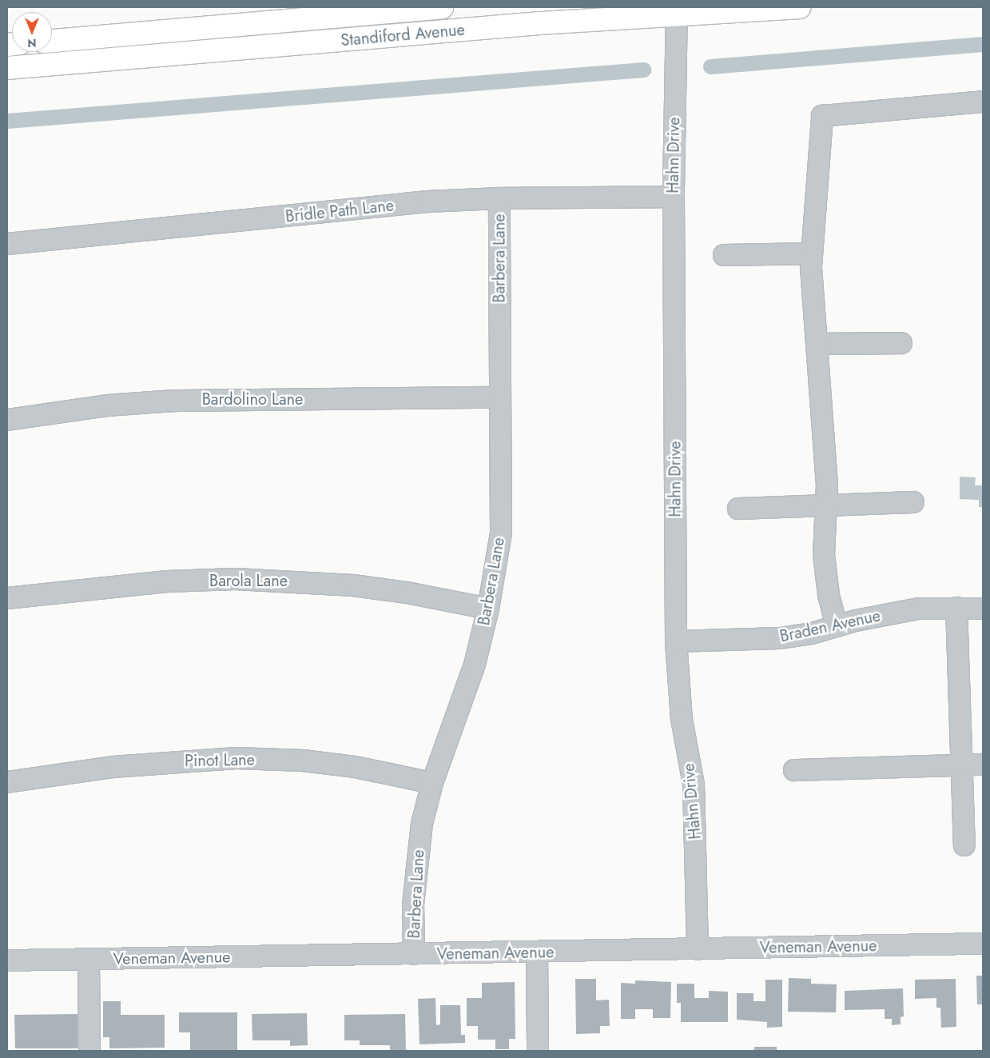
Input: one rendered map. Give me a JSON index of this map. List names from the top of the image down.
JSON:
{
  "streets": {
    "main road": ["Standiford Avenue"],
    "street": [
      "Hahn Drive",
      "Bridle Path Lane",
      "Barbera Lane",
      "Bardolino Lane",
      "Barola Lane",
      "Braden Avenue",
      "Pinot Lane",
      "Veneman Avenue"
    ]
  },
  "crossings": [
    ["Standiford Avenue", "Hahn Drive"],
    ["Hahn Drive", "Bridle Path Lane"],
    ["Hahn Drive", "Braden Avenue"],
    ["Hahn Drive", "Veneman Avenue"],
    ["Bridle Path Lane", "Barbera Lane"],
    ["Barbera Lane", "Bardolino Lane"],
    ["Barbera Lane", "Barola Lane"],
    ["Barbera Lane", "Pinot Lane"],
    ["Barbera Lane", "Veneman Avenue"]
  ],
  "north": "bottom"
}
